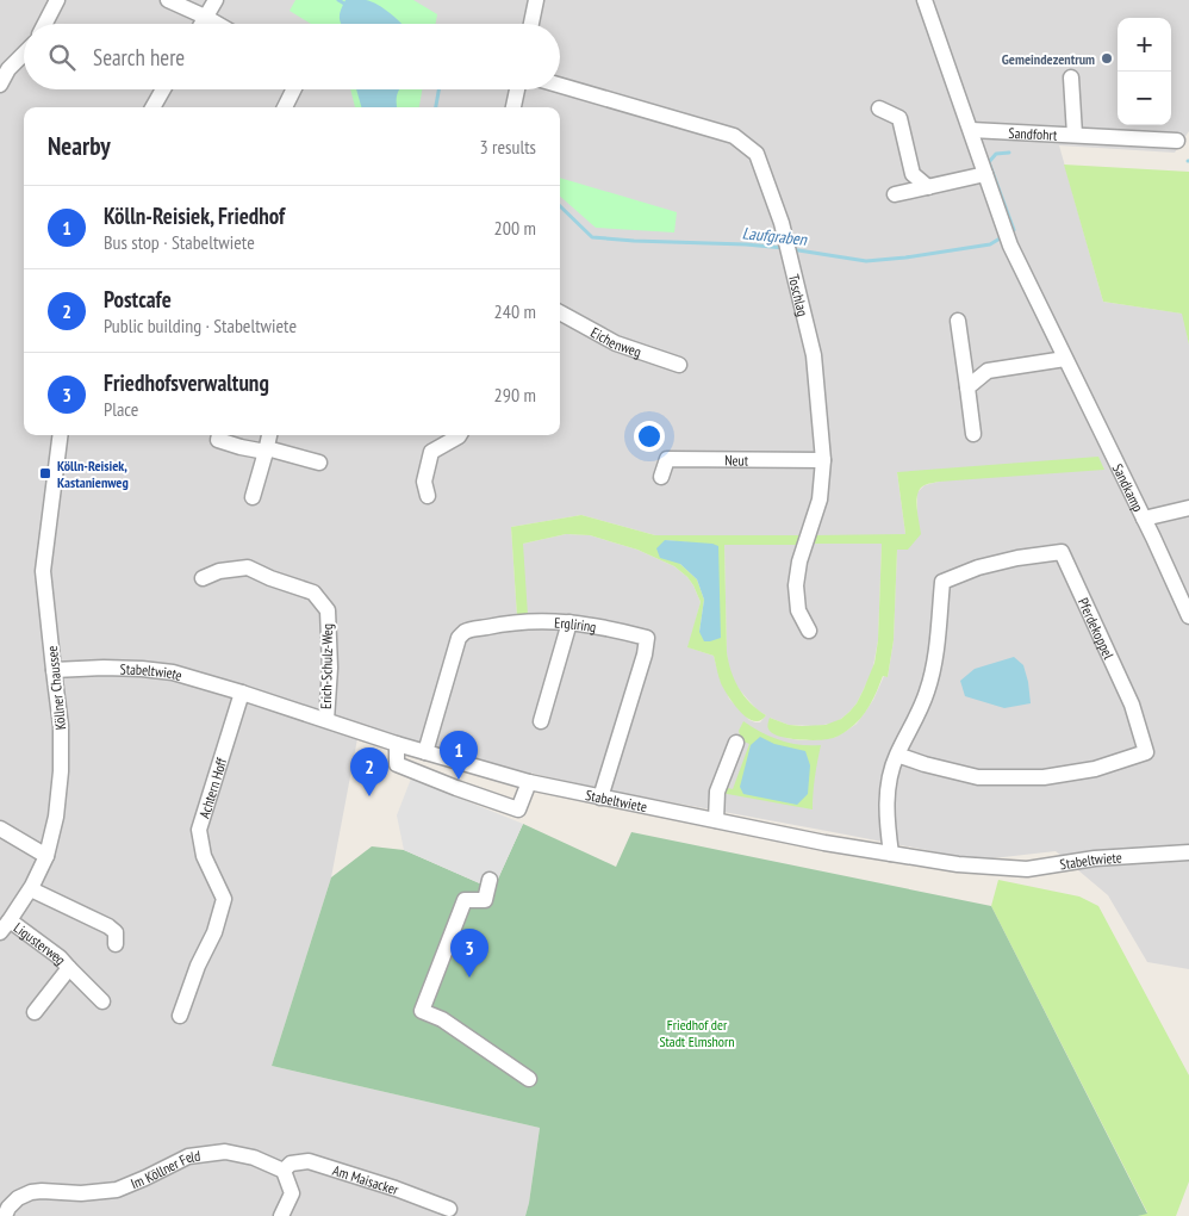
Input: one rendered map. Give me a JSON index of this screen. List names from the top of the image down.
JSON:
{
  "streets": {
    "street": [
      "Sandfohrt",
      "Toschlag",
      "Eichenweg",
      "Neut",
      "Sandkamp",
      "Ergliring",
      "Pferdekoppel",
      "Erich-Schulz-Weg",
      "Stabeltwiete",
      "Köllner Chaussee",
      "Achtern Hoff",
      "Ligusterweg",
      "Im Köllner Feld",
      "Am Maisacker"
    ]
  },
  "crossings": [
    ["Sandfohrt", "Sandkamp"],
    ["Toschlag", "Neut"],
    ["Ergliring", "Stabeltwiete"],
    ["Pferdekoppel", "Stabeltwiete"],
    ["Erich-Schulz-Weg", "Stabeltwiete"],
    ["Stabeltwiete", "Köllner Chaussee"],
    ["Stabeltwiete", "Achtern Hoff"],
    ["Köllner Chaussee", "Ligusterweg"],
    ["Im Köllner Feld", "Am Maisacker"]
  ],
  "water": ["Laufgraben"],
  "parks": ["Friedhof der Stadt Elmshorn"],
  "places": {
    "other": ["Gemeindezentrum"],
    "transit": ["Kölln-Reisiek, Kastanienweg"]
  },
  "page": {
    "map_buttons": ["+", "−"],
    "search": "Search here",
    "heading": ["Nearby", "3 results"],
    "list": [
      {
        "mark": "1",
        "name": "Kölln-Reisiek, Friedhof",
        "note": "Bus stop · Stabeltwiete",
        "value": "200 m"
      },
      {
        "mark": "2",
        "name": "Postcafe",
        "note": "Public building · Stabeltwiete",
        "value": "240 m"
      },
      {
        "mark": "3",
        "name": "Friedhofsverwaltung",
        "note": "Place",
        "value": "290 m"
      }
    ],
    "pins": ["1", "2", "3"]
  }
}
